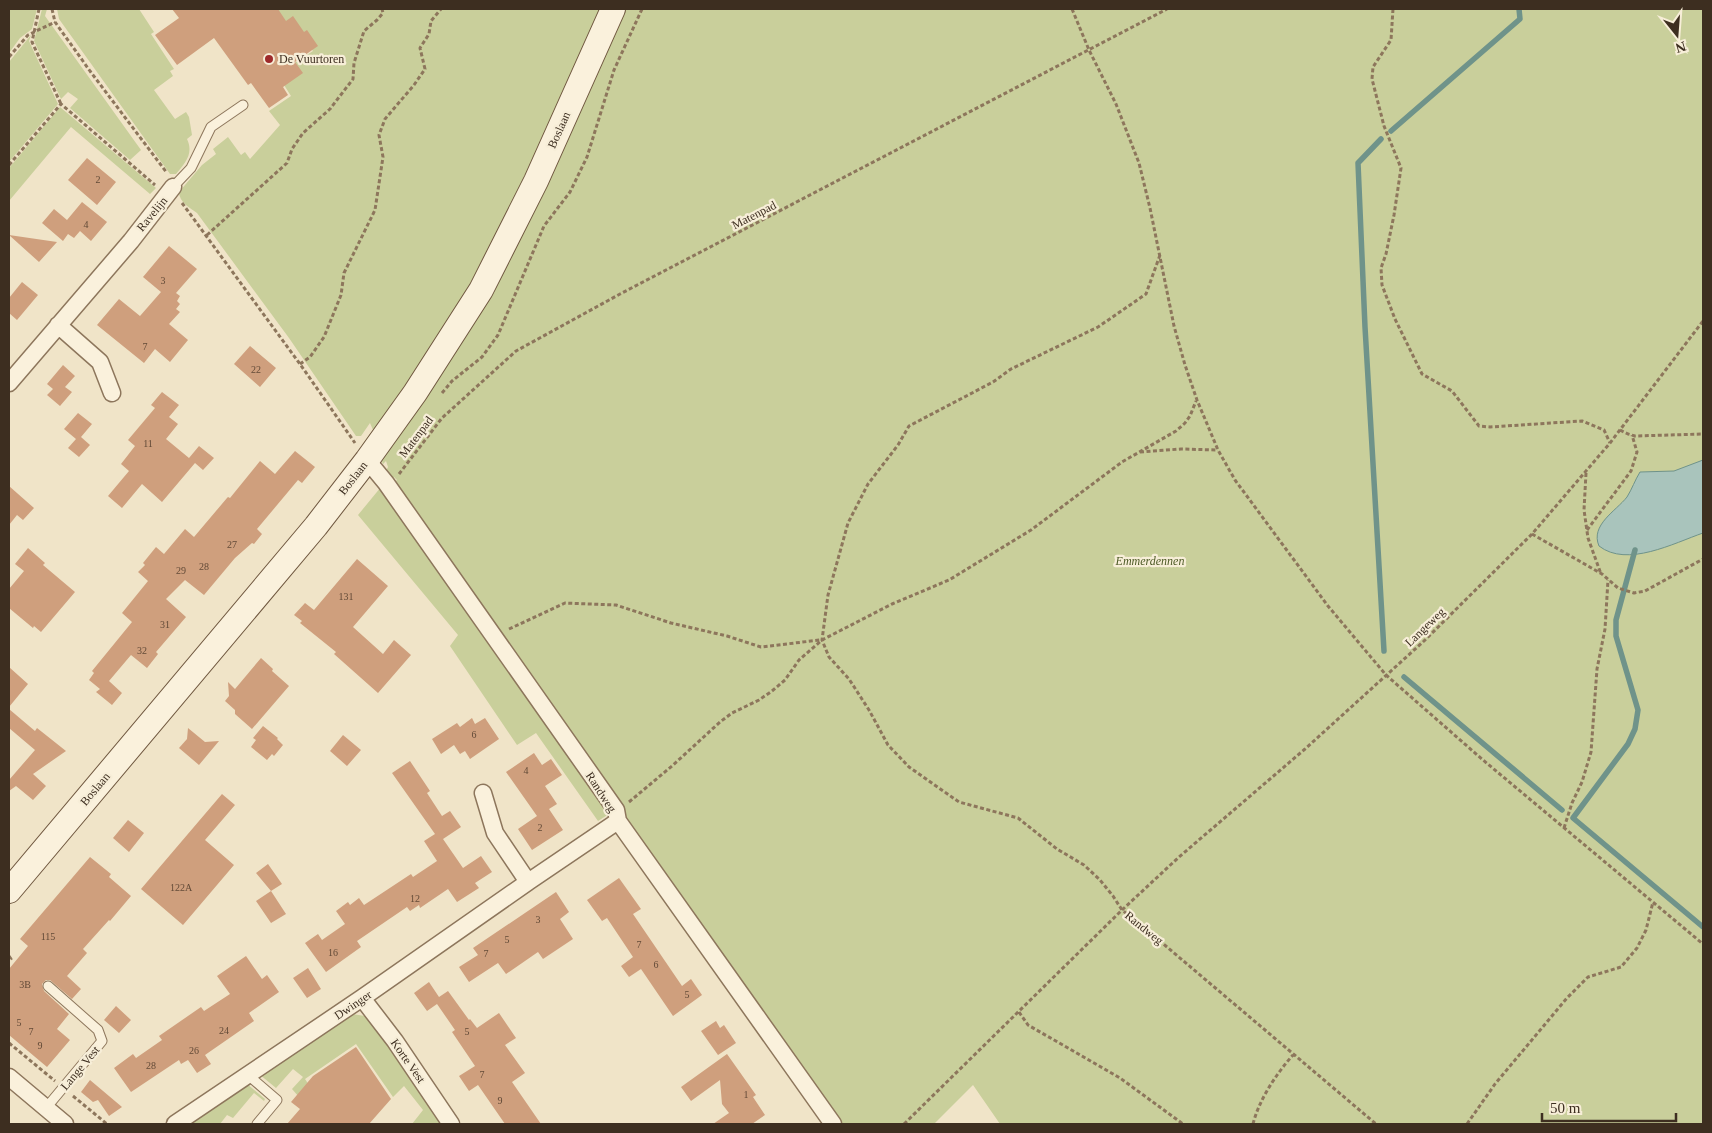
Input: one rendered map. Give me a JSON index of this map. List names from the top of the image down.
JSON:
{
  "streets": {
    "main road": ["Boslaan"],
    "street": [
      "Ravelijn",
      "Randweg",
      "Dwinger",
      "Korte Vest"
    ],
    "lane": ["Lange Vest"],
    "path": ["Matenpad", "Langeweg"]
  },
  "crossings": [
    ["Boslaan", "Randweg"],
    ["Matenpad", "Randweg"],
    ["Langeweg", "Randweg"],
    ["Randweg", "Dwinger"],
    ["Dwinger", "Korte Vest"]
  ],
  "parks": ["Emmerdennen"],
  "places": ["De Vuurtoren"],
  "house_numbers": [
    "2",
    "4",
    "3",
    "7",
    "22",
    "11",
    "27",
    "28",
    "29",
    "131",
    "31",
    "32",
    "6",
    "4",
    "2",
    "122A",
    "12",
    "3",
    "115",
    "5",
    "7",
    "16",
    "7",
    "6",
    "3B",
    "5",
    "5",
    "24",
    "7",
    "5",
    "9",
    "26",
    "28",
    "7",
    "1",
    "9"
  ],
  "scale_bar": "50 m",
  "north": "bottom"
}
